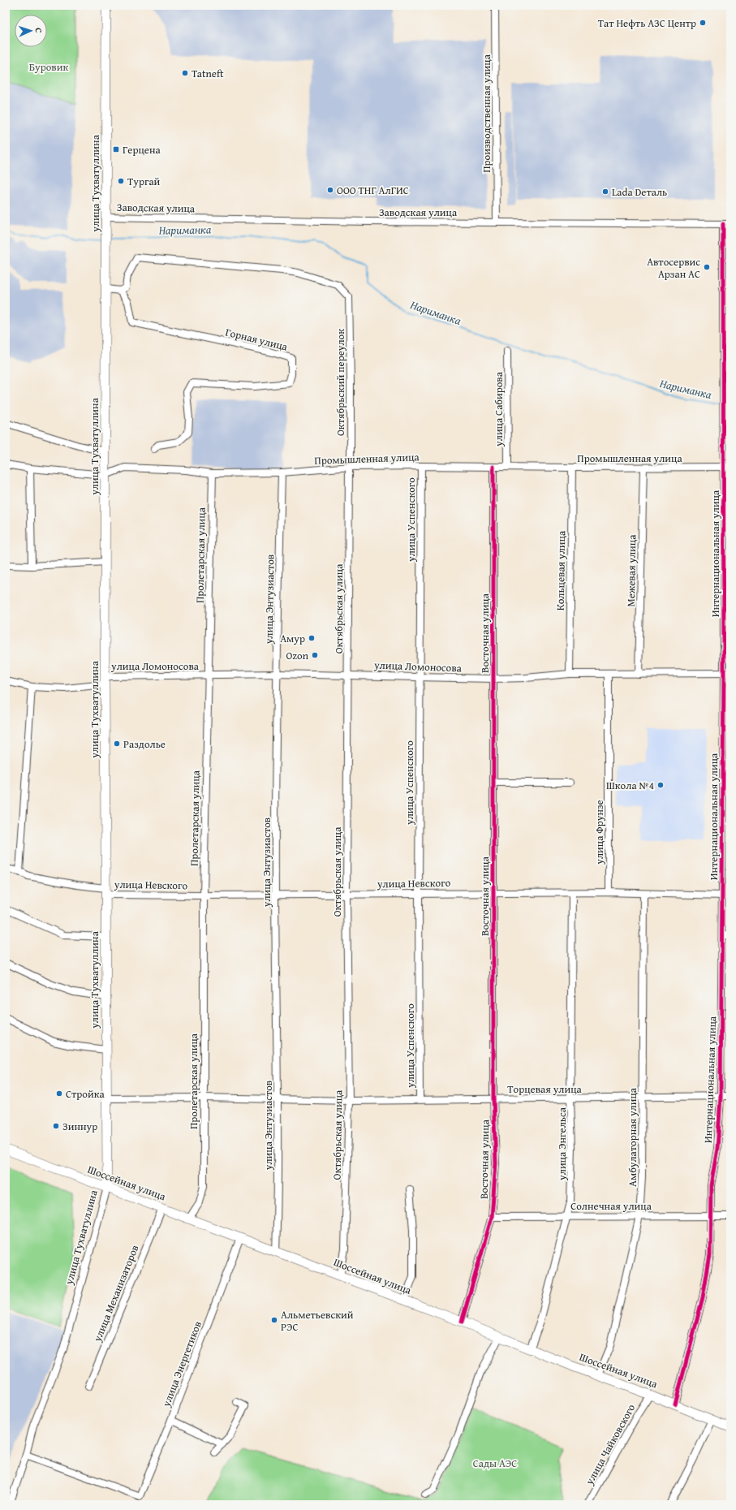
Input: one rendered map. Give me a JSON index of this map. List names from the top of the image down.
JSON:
{
  "streets": {
    "main road": ["улица Тухватуллина", "Шоссейная улица"],
    "street": [
      "Производственная улица",
      "Заводская улица",
      "Горная улица",
      "Октябрьский переулок",
      "улица Сабирова",
      "Промышленная улица",
      "улица Успенского",
      "Интернациональная улица",
      "Пролетарская улица",
      "Кольцевая улица",
      "Межевая улица",
      "улица Энтузиастов",
      "Октябрьская улица",
      "Восточная улица",
      "улица Ломоносова",
      "улица Фрунзе",
      "улица Невского",
      "Торцевая улица",
      "Амбулаторная улица",
      "улица Энгельса",
      "Солнечная улица",
      "улица Механизаторов",
      "улица Энергетиков",
      "улица Чайковского"
    ]
  },
  "crossings": [
    ["Производственная улица", "Заводская улица"],
    ["улица Тухватуллина", "Заводская улица"],
    ["улица Тухватуллина", "Промышленная улица"],
    ["улица Тухватуллина", "улица Ломоносова"],
    ["улица Тухватуллина", "улица Невского"],
    ["улица Тухватуллина", "Торцевая улица"],
    ["улица Тухватуллина", "Шоссейная улица"],
    ["улица Тухватуллина", "улица Энергетиков"],
    ["Заводская улица", "Интернациональная улица"],
    ["Горная улица", "Октябрьский переулок"],
    ["Октябрьский переулок", "Промышленная улица"],
    ["Октябрьский переулок", "Октябрьская улица"],
    ["улица Сабирова", "Промышленная улица"],
    ["Промышленная улица", "улица Успенского"],
    ["Промышленная улица", "Интернациональная улица"],
    ["Промышленная улица", "Пролетарская улица"],
    ["Промышленная улица", "Кольцевая улица"],
    ["Промышленная улица", "Межевая улица"],
    ["Промышленная улица", "улица Энтузиастов"],
    ["Промышленная улица", "Октябрьская улица"],
    ["Промышленная улица", "Восточная улица"],
    ["улица Успенского", "улица Ломоносова"],
    ["улица Успенского", "улица Невского"],
    ["улица Успенского", "Торцевая улица"],
    ["Интернациональная улица", "улица Ломоносова"],
    ["Интернациональная улица", "улица Невского"],
    ["Интернациональная улица", "Торцевая улица"],
    ["Интернациональная улица", "Шоссейная улица"],
    ["Интернациональная улица", "Солнечная улица"],
    ["Пролетарская улица", "улица Ломоносова"],
    ["Пролетарская улица", "улица Невского"],
    ["Пролетарская улица", "Торцевая улица"],
    ["Пролетарская улица", "Шоссейная улица"],
    ["Кольцевая улица", "улица Ломоносова"],
    ["Межевая улица", "улица Ломоносова"],
    ["улица Энтузиастов", "улица Ломоносова"],
    ["улица Энтузиастов", "улица Невского"],
    ["улица Энтузиастов", "Торцевая улица"],
    ["улица Энтузиастов", "Шоссейная улица"],
    ["Октябрьская улица", "улица Ломоносова"],
    ["Октябрьская улица", "улица Невского"],
    ["Октябрьская улица", "Торцевая улица"],
    ["Октябрьская улица", "Шоссейная улица"],
    ["Восточная улица", "улица Ломоносова"],
    ["Восточная улица", "улица Невского"],
    ["Восточная улица", "Торцевая улица"],
    ["Восточная улица", "Шоссейная улица"],
    ["Восточная улица", "Солнечная улица"],
    ["улица Ломоносова", "улица Фрунзе"],
    ["улица Фрунзе", "улица Невского"],
    ["улица Невского", "Амбулаторная улица"],
    ["улица Невского", "улица Энгельса"],
    ["Торцевая улица", "Амбулаторная улица"],
    ["Торцевая улица", "улица Энгельса"],
    ["Амбулаторная улица", "Шоссейная улица"],
    ["Амбулаторная улица", "Солнечная улица"],
    ["улица Энгельса", "Шоссейная улица"],
    ["улица Энгельса", "Солнечная улица"],
    ["Шоссейная улица", "улица Механизаторов"],
    ["Шоссейная улица", "улица Энергетиков"],
    ["Шоссейная улица", "улица Чайковского"]
  ],
  "water": ["Нариманка"],
  "parks": ["Буровик", "Сады АЭС"],
  "places": {
    "other": [
      "Тат Нефть АЗС Центр",
      "Tatneft",
      "Тургай",
      "ООО ТНГ АлГИС",
      "Lada Dеталь",
      "Автосервис Арзан АС",
      "Амур",
      "Ozon",
      "Раздолье",
      "Школа №4",
      "Стройка",
      "Зиннур",
      "Альметьевский РЭС"
    ],
    "transit": ["Герцена"]
  },
  "north": "right"
}
